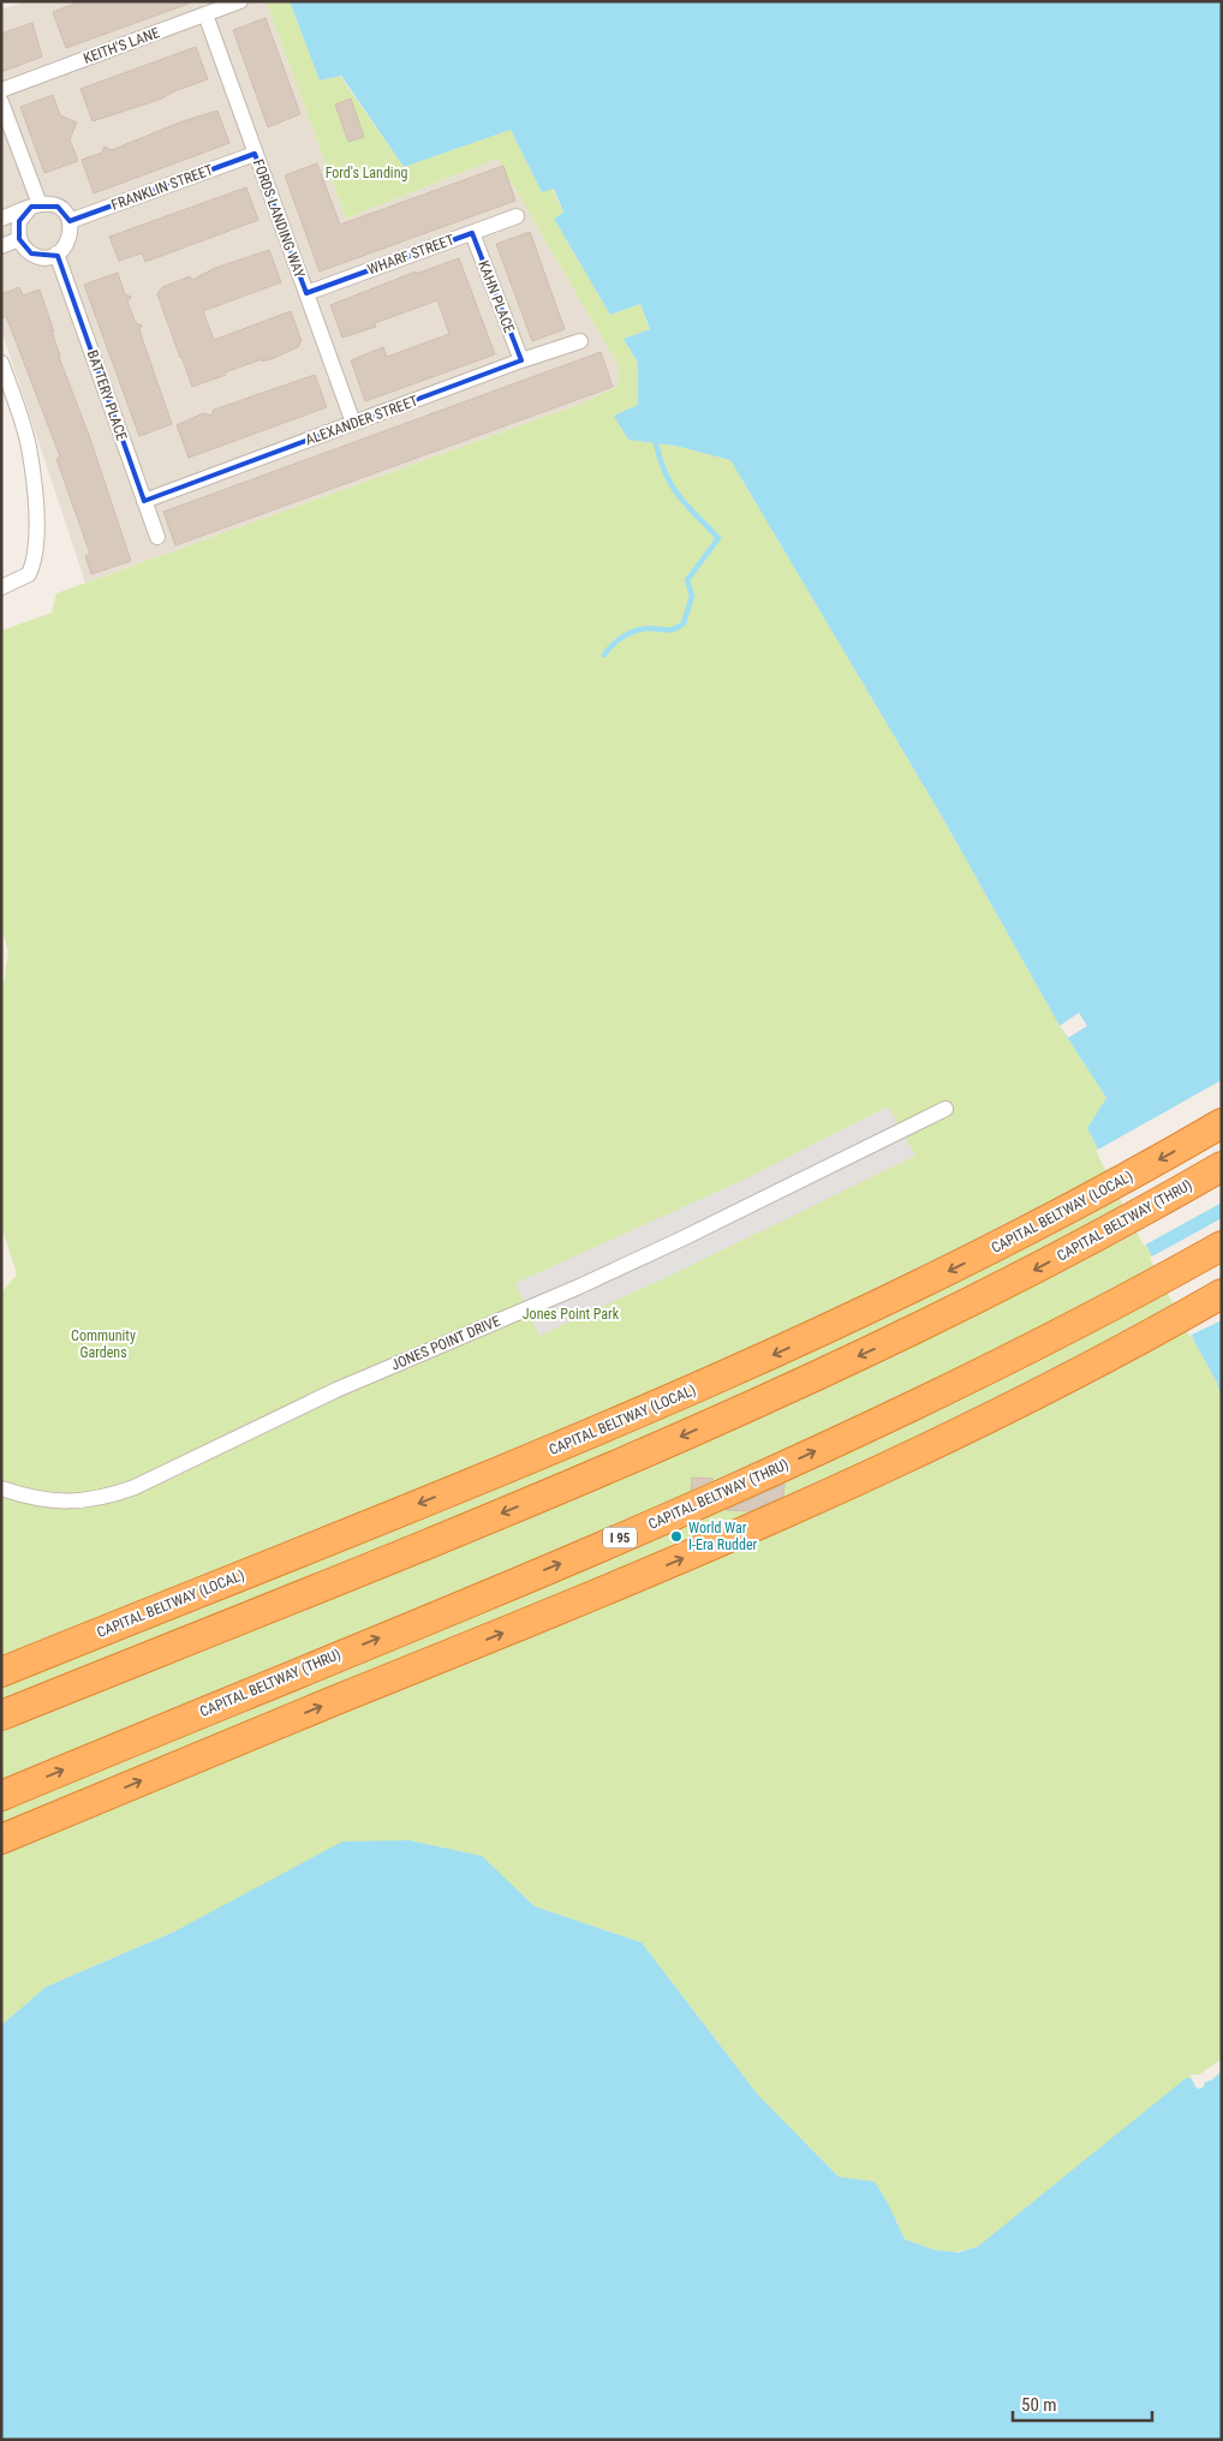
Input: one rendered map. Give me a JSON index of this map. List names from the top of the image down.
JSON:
{
  "streets": {
    "highway": ["CAPITAL BELTWAY (LOCAL)", "CAPITAL BELTWAY (THRU)", "I 95"],
    "street": [
      "KEITH'S LANE",
      "FRANKLIN STREET",
      "FORDS LANDING WAY",
      "WHARF STREET",
      "KAHN PLACE",
      "BATTERY PLACE",
      "ALEXANDER STREET",
      "JONES POINT DRIVE"
    ]
  },
  "crossings": [
    ["KEITH'S LANE", "FORDS LANDING WAY"],
    ["FRANKLIN STREET", "FORDS LANDING WAY"],
    ["FRANKLIN STREET", "BATTERY PLACE"],
    ["FORDS LANDING WAY", "WHARF STREET"],
    ["FORDS LANDING WAY", "ALEXANDER STREET"],
    ["WHARF STREET", "KAHN PLACE"],
    ["KAHN PLACE", "ALEXANDER STREET"],
    ["BATTERY PLACE", "ALEXANDER STREET"]
  ],
  "parks": ["Ford's Landing", "Jones Point Park", "Community Gardens"],
  "places": ["World War I-Era Rudder"],
  "scale_bar": "50 m"
}
